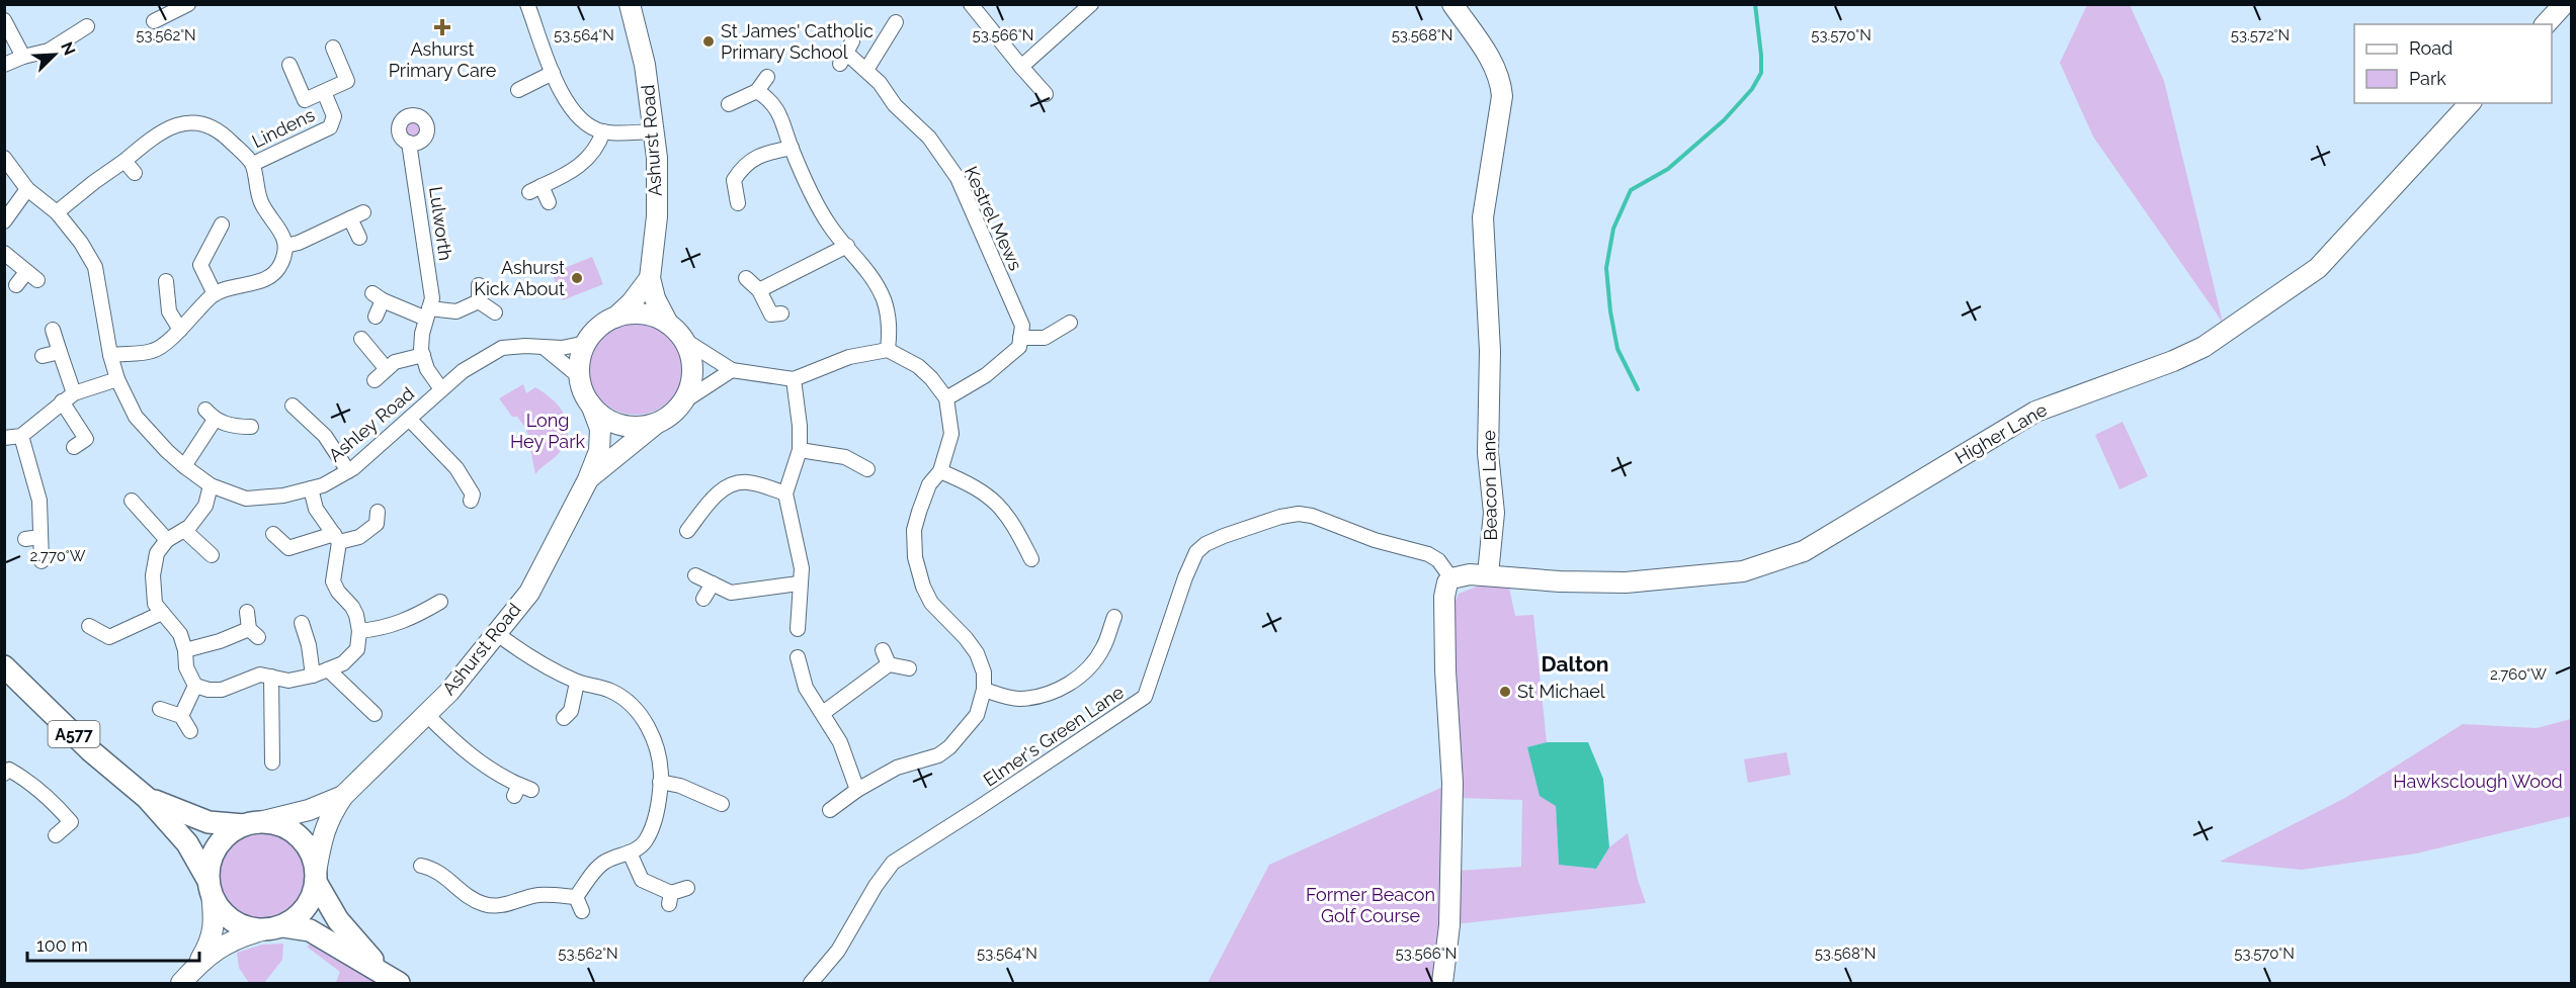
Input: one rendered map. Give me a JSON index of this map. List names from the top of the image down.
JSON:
{
  "streets": {
    "main road": ["A577"],
    "street": [
      "Lindens",
      "Ashurst Road",
      "Kestrel Mews",
      "Lulworth",
      "Ashley Road",
      "Higher Lane",
      "Beacon Lane",
      "Elmer's Green Lane"
    ]
  },
  "crossings": [
    ["Lindens", "Ashley Road"],
    ["Ashurst Road", "Ashley Road"],
    ["Ashurst Road", "A577"],
    ["Lulworth", "Ashley Road"],
    ["Higher Lane", "Beacon Lane"]
  ],
  "districts": ["Dalton"],
  "parks": ["Long Hey Park", "Hawksclough Wood", "Former Beacon Golf Course"],
  "places": {
    "health": ["Ashurst Primary Care"],
    "other": ["St James' Catholic Primary School", "Ashurst Kick About", "St Michael"]
  },
  "legend": ["Road", "Park"],
  "scale_bar": "100 m",
  "north": "top right",
  "coordinates": [
    "53.562°N",
    "53.564°N",
    "53.566°N",
    "53.568°N",
    "53.570°N",
    "53.572°N",
    "2.770°W",
    "2.760°W"
  ]
}
